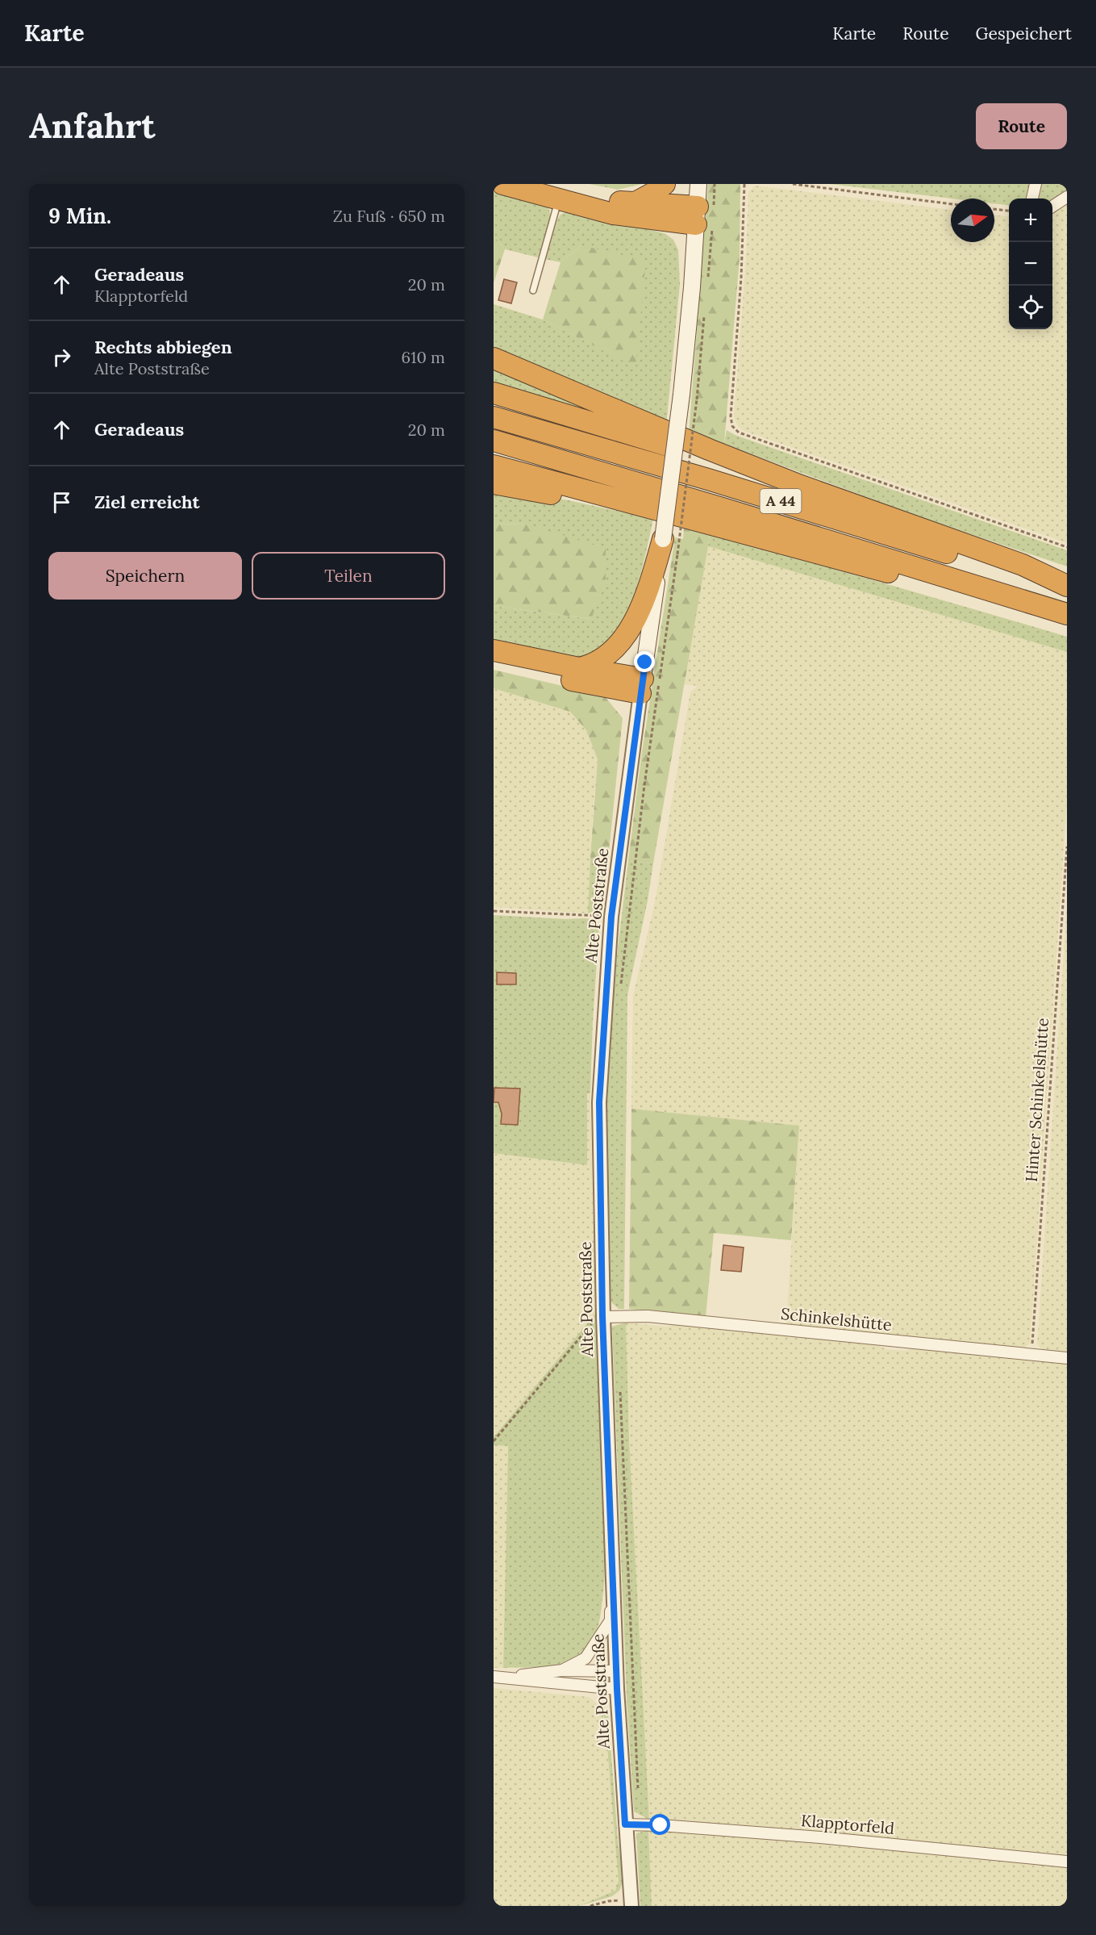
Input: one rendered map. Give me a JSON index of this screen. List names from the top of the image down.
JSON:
{
  "streets": {
    "highway": ["A 44"],
    "street": ["Alte Poststraße", "Schinkelshütte", "Klapptorfeld"],
    "path": ["Hinter Schinkelshütte"]
  },
  "crossings": [
    ["Alte Poststraße", "Schinkelshütte"],
    ["Alte Poststraße", "Klapptorfeld"],
    ["Hinter Schinkelshütte", "Schinkelshütte"]
  ],
  "north": "right",
  "page": {
    "header": "Karte",
    "nav": ["Karte", "Route", "Gespeichert"],
    "buttons": [
      "Route",
      ["Speichern", "Teilen"]
    ],
    "title": "Anfahrt",
    "heading": ["9 Min.", "Zu Fuß · 650 m"],
    "map_buttons": ["+", "−"],
    "list": [
      ["Geradeaus", "Klapptorfeld", "20 m"],
      ["Rechts abbiegen", "Alte Poststraße", "610 m"],
      ["Geradeaus", "20 m"],
      "Ziel erreicht"
    ]
  }
}
